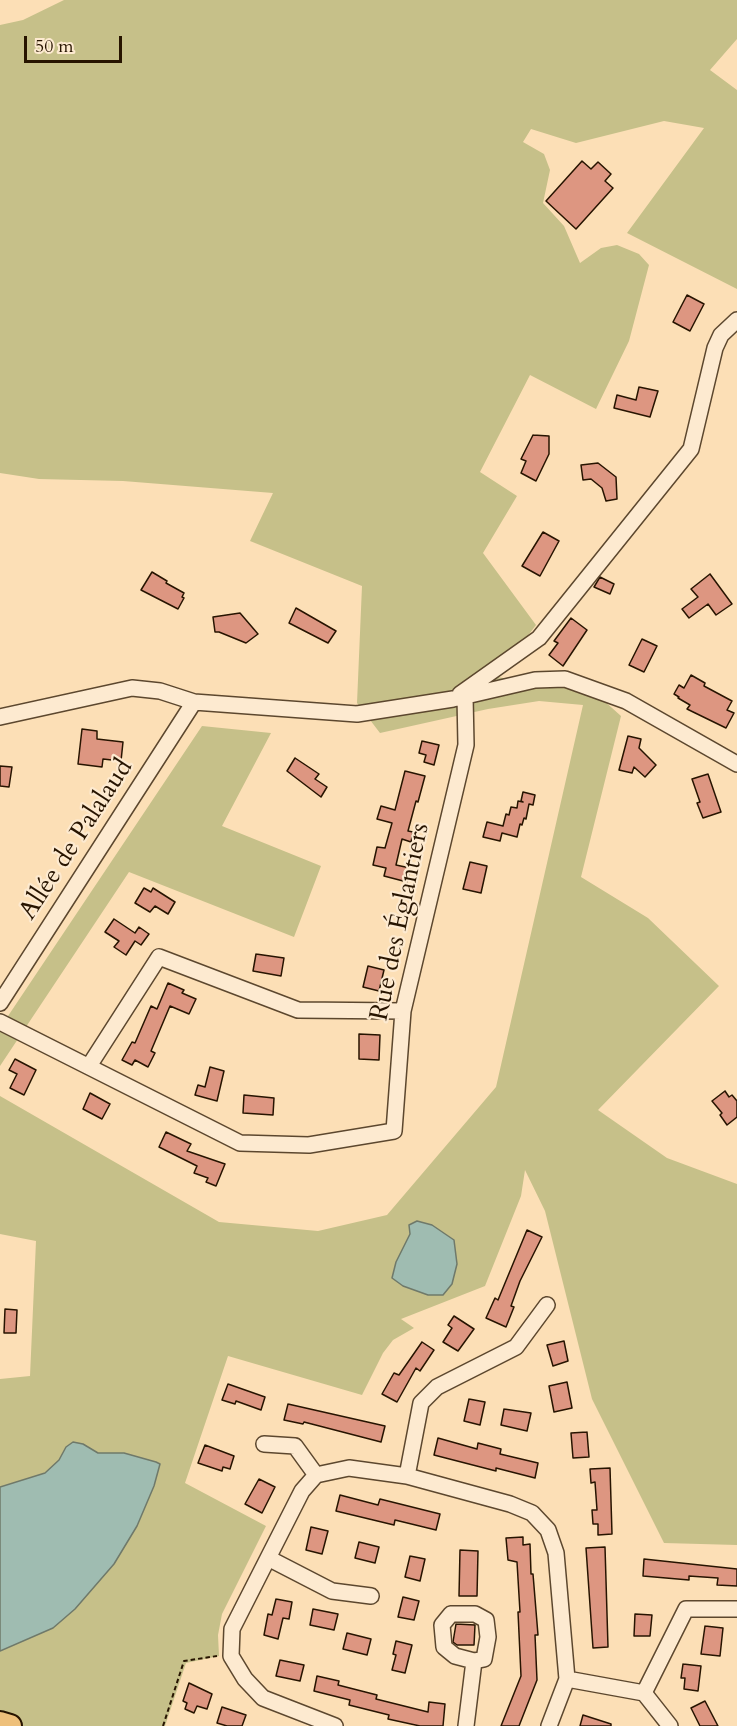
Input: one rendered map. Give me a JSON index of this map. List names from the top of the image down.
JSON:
{
  "streets": {
    "street": ["Allée de Palalaud", "Rue des Églantiers"]
  },
  "scale_bar": "50 m"
}
